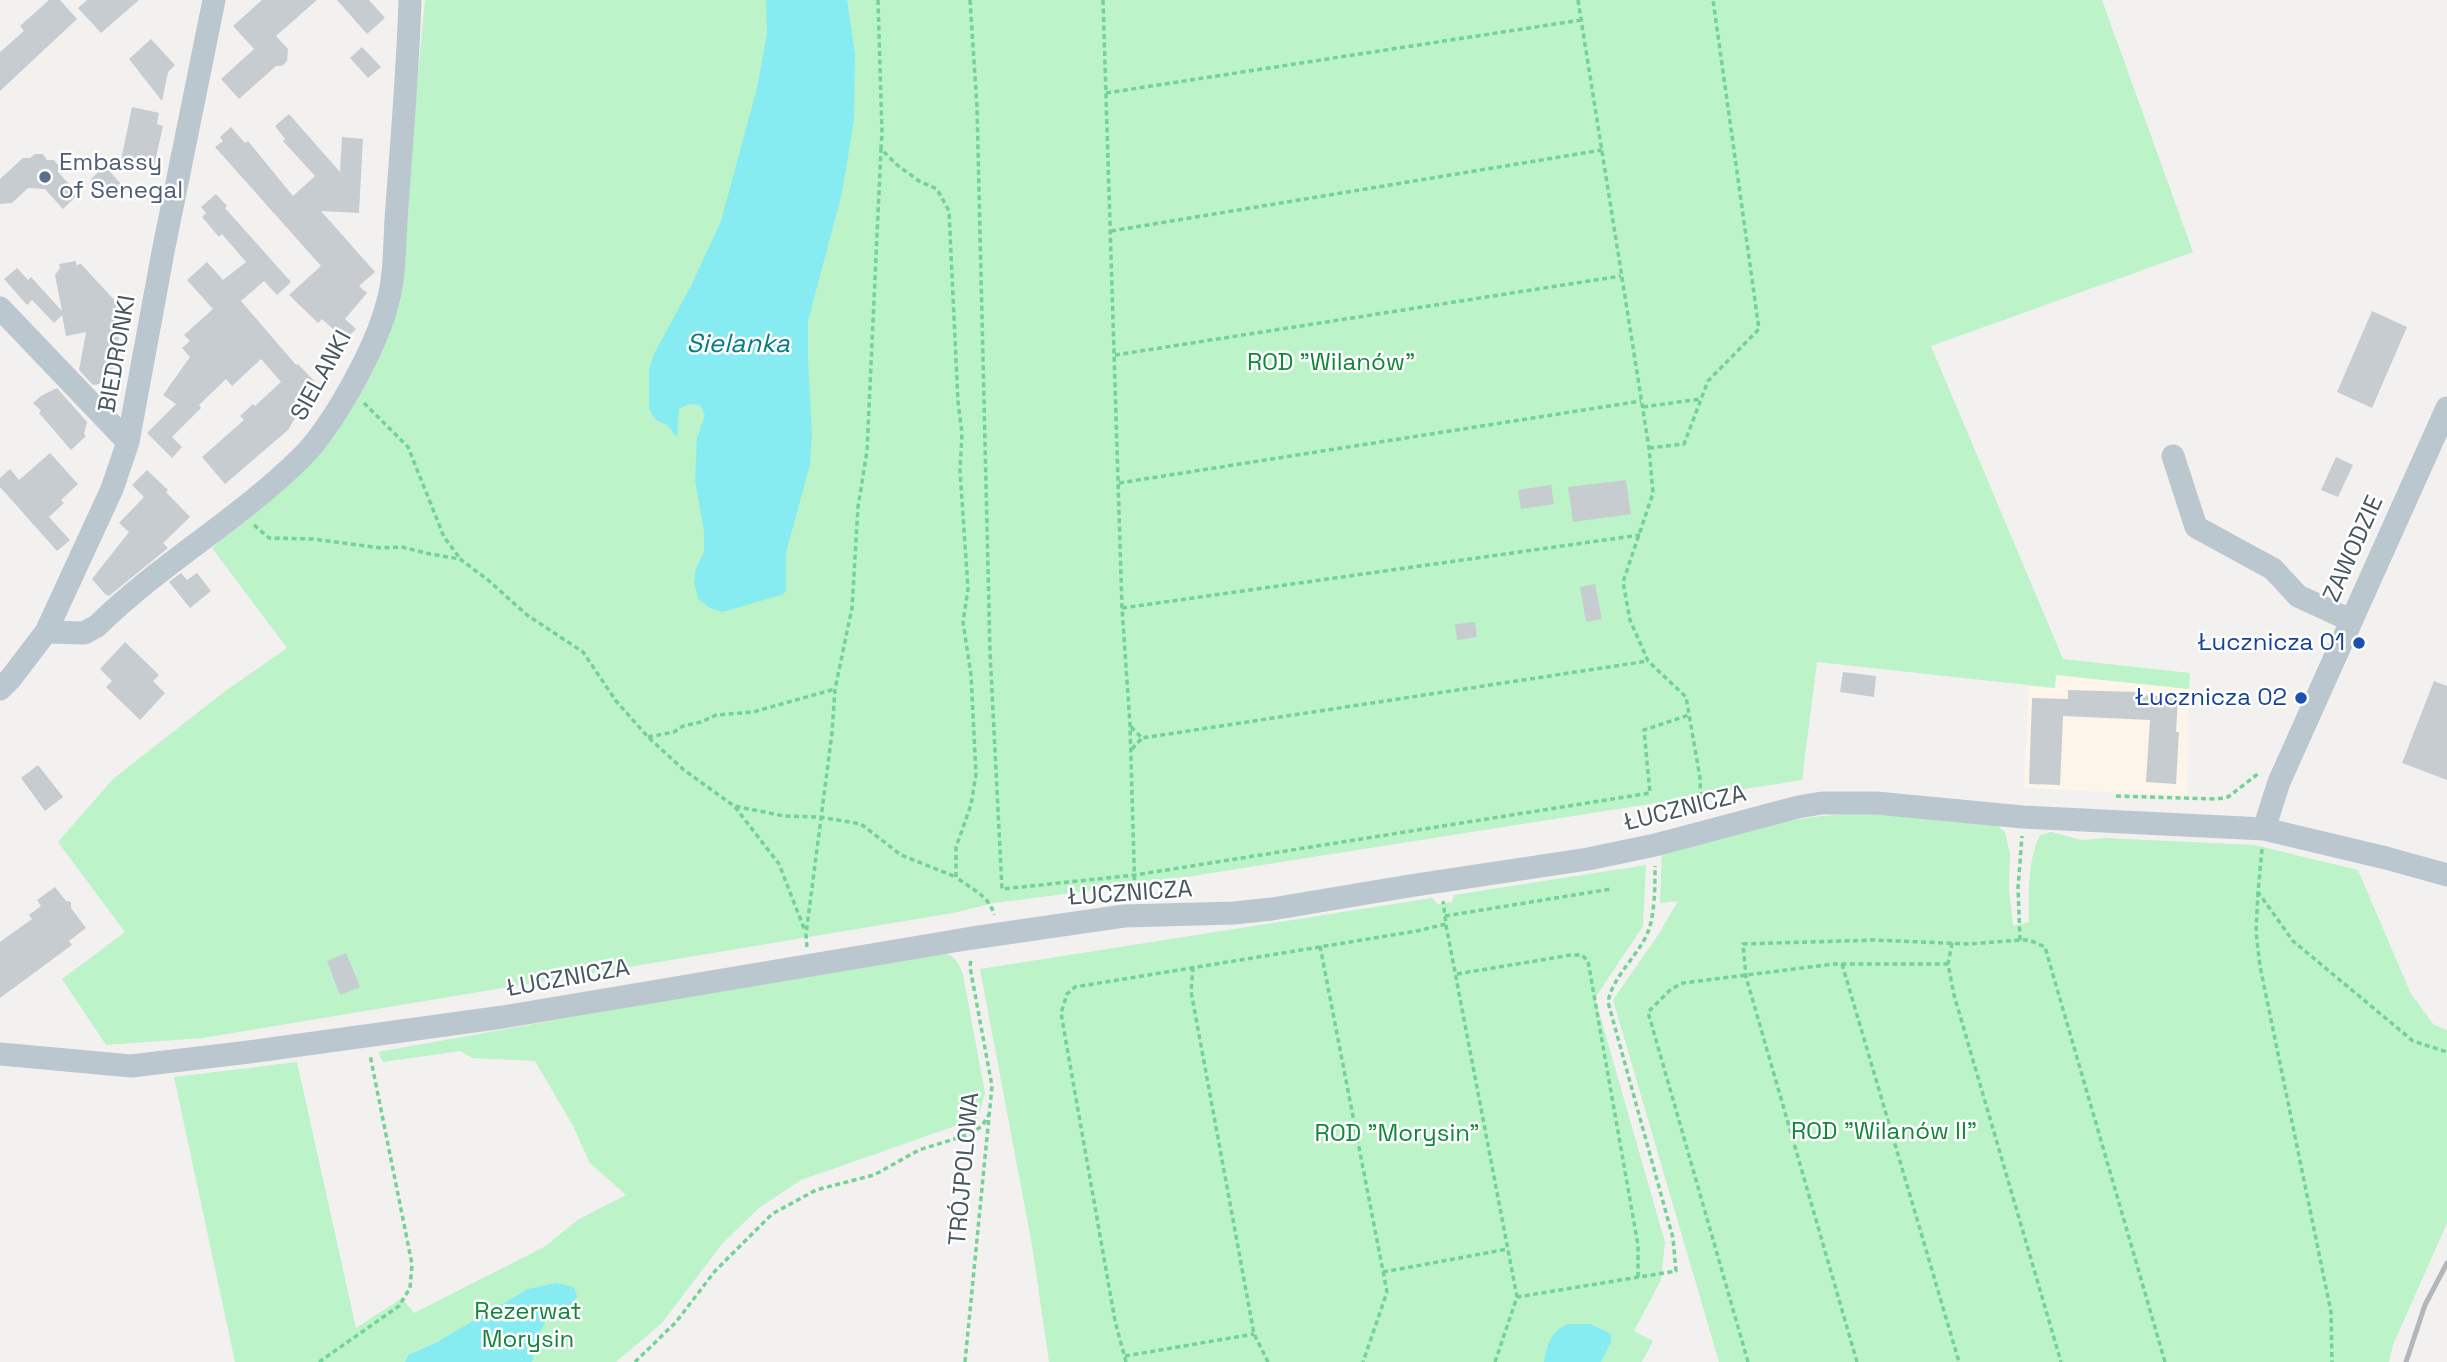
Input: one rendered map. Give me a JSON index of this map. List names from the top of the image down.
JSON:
{
  "streets": {
    "street": [
      "BIEDRONKI",
      "SIELANKI",
      "ZAWODZIE",
      "ŁUCZNICZA"
    ],
    "path": ["TRÓJPOLOWA"]
  },
  "crossings": [
    ["BIEDRONKI", "SIELANKI"],
    ["ZAWODZIE", "ŁUCZNICZA"],
    ["ŁUCZNICZA", "TRÓJPOLOWA"]
  ],
  "water": ["Sielanka"],
  "parks": [
    "ROD \"Wilanów\"",
    "ROD \"Wilanów II\"",
    "ROD \"Morysin\"",
    "Rezerwat Morysin"
  ],
  "places": ["Embassy of Senegal", "Łucznicza 01", "Łucznicza 02"]
}
